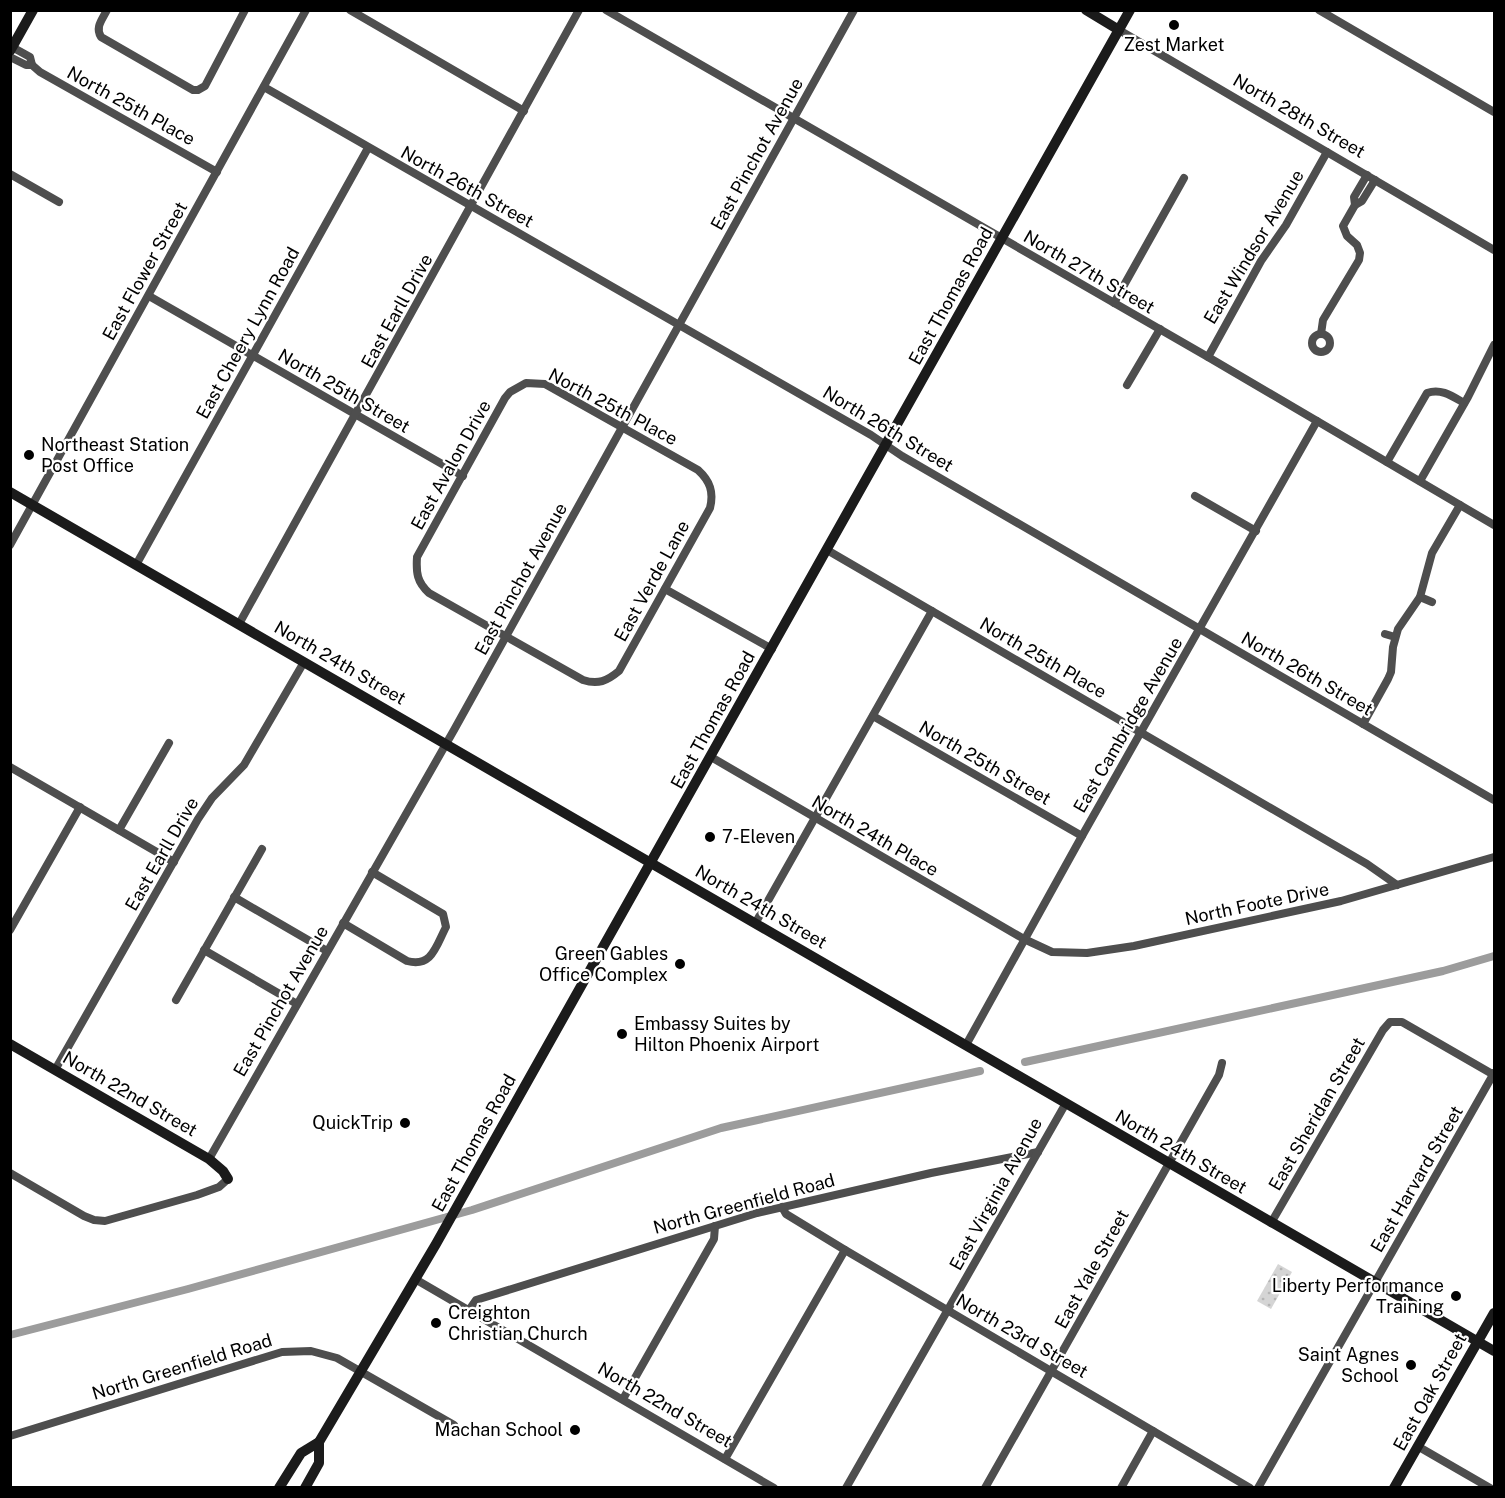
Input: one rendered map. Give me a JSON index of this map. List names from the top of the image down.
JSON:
{
  "streets": {
    "main road": [
      "North 28th Street",
      "East Thomas Road",
      "North 24th Street",
      "North 22nd Street",
      "East Oak Street"
    ],
    "street": [
      "North 25th Place",
      "East Pinchot Avenue",
      "North 26th Street",
      "East Windsor Avenue",
      "East Flower Street",
      "North 27th Street",
      "East Earll Drive",
      "East Cheery Lynn Road",
      "North 25th Street",
      "East Avalon Drive",
      "East Verde Lane",
      "East Cambridge Avenue",
      "North 24th Place",
      "North Foote Drive",
      "East Sheridan Street",
      "East Harvard Street",
      "East Virginia Avenue",
      "North Greenfield Road",
      "East Yale Street",
      "North 23rd Street"
    ]
  },
  "crossings": [
    ["North 25th Place", "East Pinchot Avenue"],
    ["North 25th Place", "East Flower Street"],
    ["North 25th Place", "East Thomas Road"],
    ["North 25th Place", "East Avalon Drive"],
    ["North 25th Place", "East Verde Lane"],
    ["North 25th Place", "East Cambridge Avenue"],
    ["North 25th Place", "North Foote Drive"],
    ["North 28th Street", "East Windsor Avenue"],
    ["North 28th Street", "East Thomas Road"],
    ["East Pinchot Avenue", "North 26th Street"],
    ["East Pinchot Avenue", "North 27th Street"],
    ["East Pinchot Avenue", "East Avalon Drive"],
    ["East Pinchot Avenue", "East Verde Lane"],
    ["East Pinchot Avenue", "North 24th Street"],
    ["East Pinchot Avenue", "North 22nd Street"],
    ["North 26th Street", "East Flower Street"],
    ["North 26th Street", "East Thomas Road"],
    ["North 26th Street", "East Earll Drive"],
    ["North 26th Street", "East Cheery Lynn Road"],
    ["North 26th Street", "East Cambridge Avenue"],
    ["East Windsor Avenue", "North 27th Street"],
    ["East Flower Street", "North 25th Street"],
    ["East Flower Street", "North 24th Street"],
    ["North 27th Street", "East Thomas Road"],
    ["North 27th Street", "East Cambridge Avenue"],
    ["East Thomas Road", "North 24th Street"],
    ["East Thomas Road", "North 24th Place"],
    ["East Thomas Road", "North 22nd Street"],
    ["East Thomas Road", "North Greenfield Road"],
    ["East Earll Drive", "North 25th Street"],
    ["East Earll Drive", "North 24th Street"],
    ["East Earll Drive", "North 22nd Street"],
    ["East Cheery Lynn Road", "North 25th Street"],
    ["East Cheery Lynn Road", "North 24th Street"],
    ["North 25th Street", "East Avalon Drive"],
    ["North 25th Street", "East Cambridge Avenue"],
    ["East Avalon Drive", "East Verde Lane"],
    ["North 24th Street", "East Cambridge Avenue"],
    ["North 24th Street", "East Sheridan Street"],
    ["North 24th Street", "East Harvard Street"],
    ["North 24th Street", "East Virginia Avenue"],
    ["North 24th Street", "East Yale Street"],
    ["North 24th Street", "East Oak Street"],
    ["East Cambridge Avenue", "North 24th Place"],
    ["East Cambridge Avenue", "North Foote Drive"],
    ["North 24th Place", "North Foote Drive"],
    ["North 22nd Street", "North Greenfield Road"],
    ["East Sheridan Street", "East Harvard Street"],
    ["East Virginia Avenue", "North Greenfield Road"],
    ["East Virginia Avenue", "North 23rd Street"],
    ["North Greenfield Road", "North 23rd Street"],
    ["East Yale Street", "North 23rd Street"]
  ],
  "places": [
    "Zest Market",
    "Northeast Station Post Office",
    "7-Eleven",
    "Green Gables Office Complex",
    "Embassy Suites by Hilton Phoenix Airport",
    "QuickTrip",
    "Liberty Performance Training",
    "Creighton Christian Church",
    "Saint Agnes School",
    "Machan School"
  ]
}
